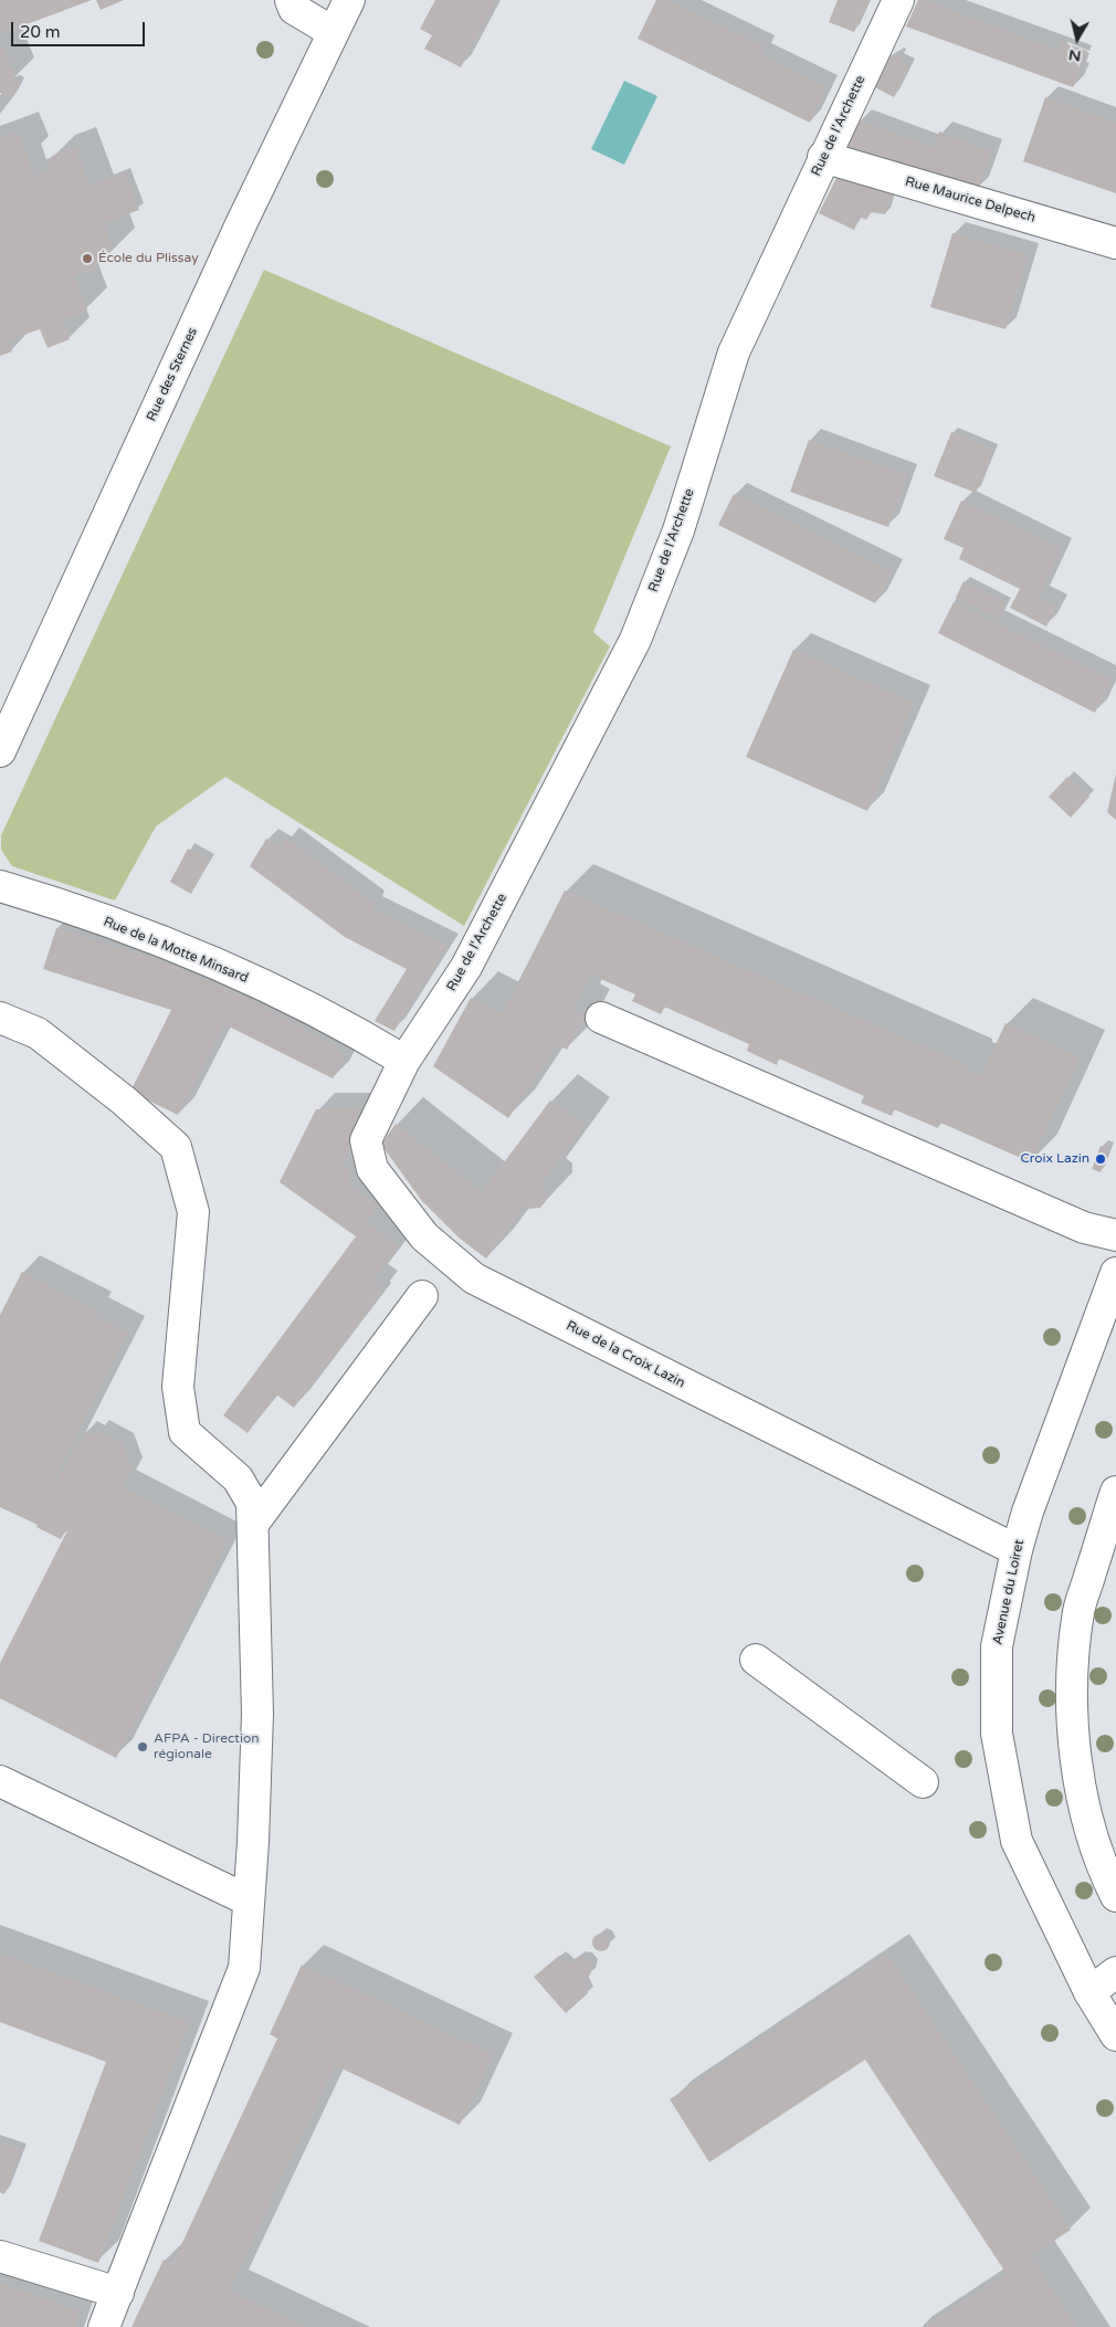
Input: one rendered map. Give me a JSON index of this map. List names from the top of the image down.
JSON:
{
  "streets": {
    "street": [
      "Rue de l'Archette",
      "Rue Maurice Delpech",
      "Rue des Sternes",
      "Rue de la Motte Minsard",
      "Rue de la Croix Lazin",
      "Avenue du Loiret"
    ]
  },
  "crossings": [
    ["Rue de l'Archette", "Rue Maurice Delpech"],
    ["Rue de l'Archette", "Rue de la Motte Minsard"],
    ["Rue de l'Archette", "Rue de la Croix Lazin"],
    ["Rue de la Motte Minsard", "Rue de la Croix Lazin"],
    ["Rue de la Croix Lazin", "Avenue du Loiret"]
  ],
  "places": ["École du Plissay", "Croix Lazin", "AFPA - Direction régionale"],
  "scale_bar": "20 m",
  "north": "bottom"
}
